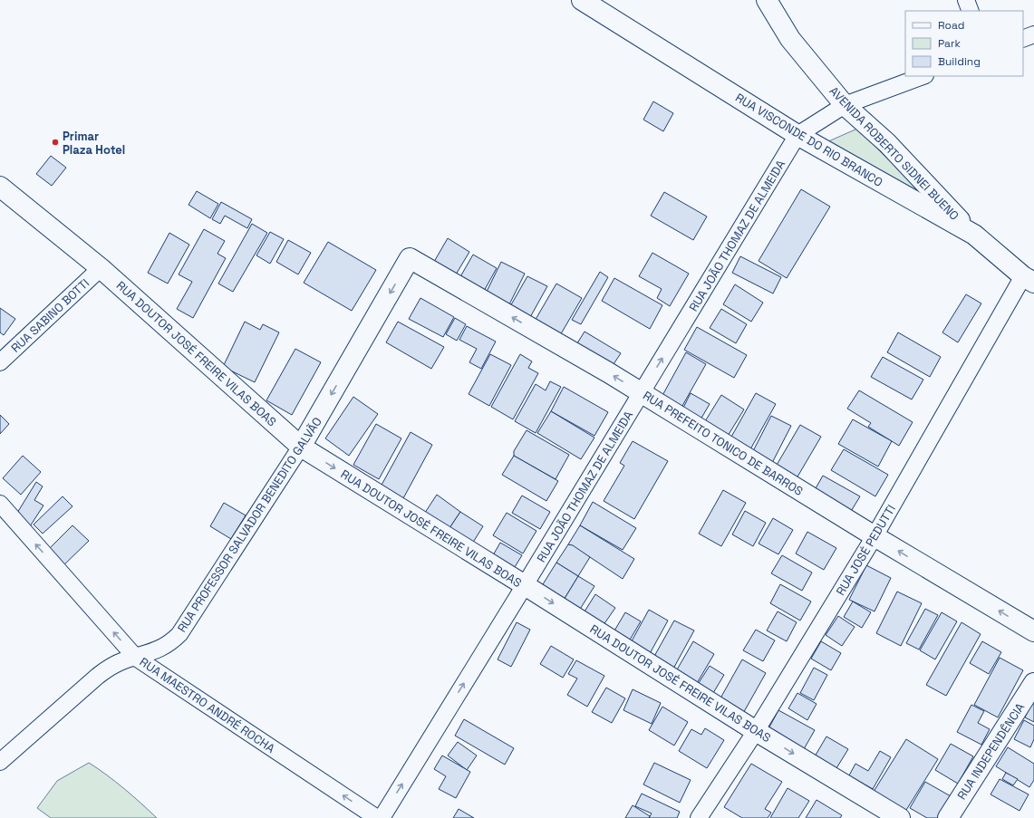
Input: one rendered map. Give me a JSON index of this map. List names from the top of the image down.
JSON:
{
  "streets": {
    "street": [
      "RUA VISCONDE DO RIO BRANCO",
      "AVENIDA ROBERTO SIDNEI BUENO",
      "RUA JOÃO THOMAZ DE ALMEIDA",
      "RUA SABINO BOTTI",
      "RUA DOUTOR JOSÉ FREIRE VILAS BOAS",
      "RUA PREFEITO TONICO DE BARROS",
      "RUA PROFESSOR SALVADOR BENEDITO GALVÃO",
      "RUA JOSÉ PEDUTTI",
      "RUA MAESTRO ANDRÉ ROCHA",
      "RUA INDEPENDÊNCIA"
    ]
  },
  "crossings": [
    ["RUA VISCONDE DO RIO BRANCO", "AVENIDA ROBERTO SIDNEI BUENO"],
    ["RUA VISCONDE DO RIO BRANCO", "RUA JOÃO THOMAZ DE ALMEIDA"],
    ["RUA VISCONDE DO RIO BRANCO", "RUA JOSÉ PEDUTTI"],
    ["RUA JOÃO THOMAZ DE ALMEIDA", "RUA DOUTOR JOSÉ FREIRE VILAS BOAS"],
    ["RUA JOÃO THOMAZ DE ALMEIDA", "RUA PREFEITO TONICO DE BARROS"],
    ["RUA SABINO BOTTI", "RUA DOUTOR JOSÉ FREIRE VILAS BOAS"],
    ["RUA DOUTOR JOSÉ FREIRE VILAS BOAS", "RUA PROFESSOR SALVADOR BENEDITO GALVÃO"],
    ["RUA DOUTOR JOSÉ FREIRE VILAS BOAS", "RUA JOSÉ PEDUTTI"],
    ["RUA PREFEITO TONICO DE BARROS", "RUA PROFESSOR SALVADOR BENEDITO GALVÃO"],
    ["RUA PREFEITO TONICO DE BARROS", "RUA JOSÉ PEDUTTI"],
    ["RUA PROFESSOR SALVADOR BENEDITO GALVÃO", "RUA MAESTRO ANDRÉ ROCHA"]
  ],
  "one_way": [
    "RUA JOÃO THOMAZ DE ALMEIDA",
    "RUA DOUTOR JOSÉ FREIRE VILAS BOAS",
    "RUA PREFEITO TONICO DE BARROS",
    "RUA MAESTRO ANDRÉ ROCHA"
  ],
  "places": ["Primar Plaza Hotel"],
  "legend": ["Road", "Park", "Building"]
}
